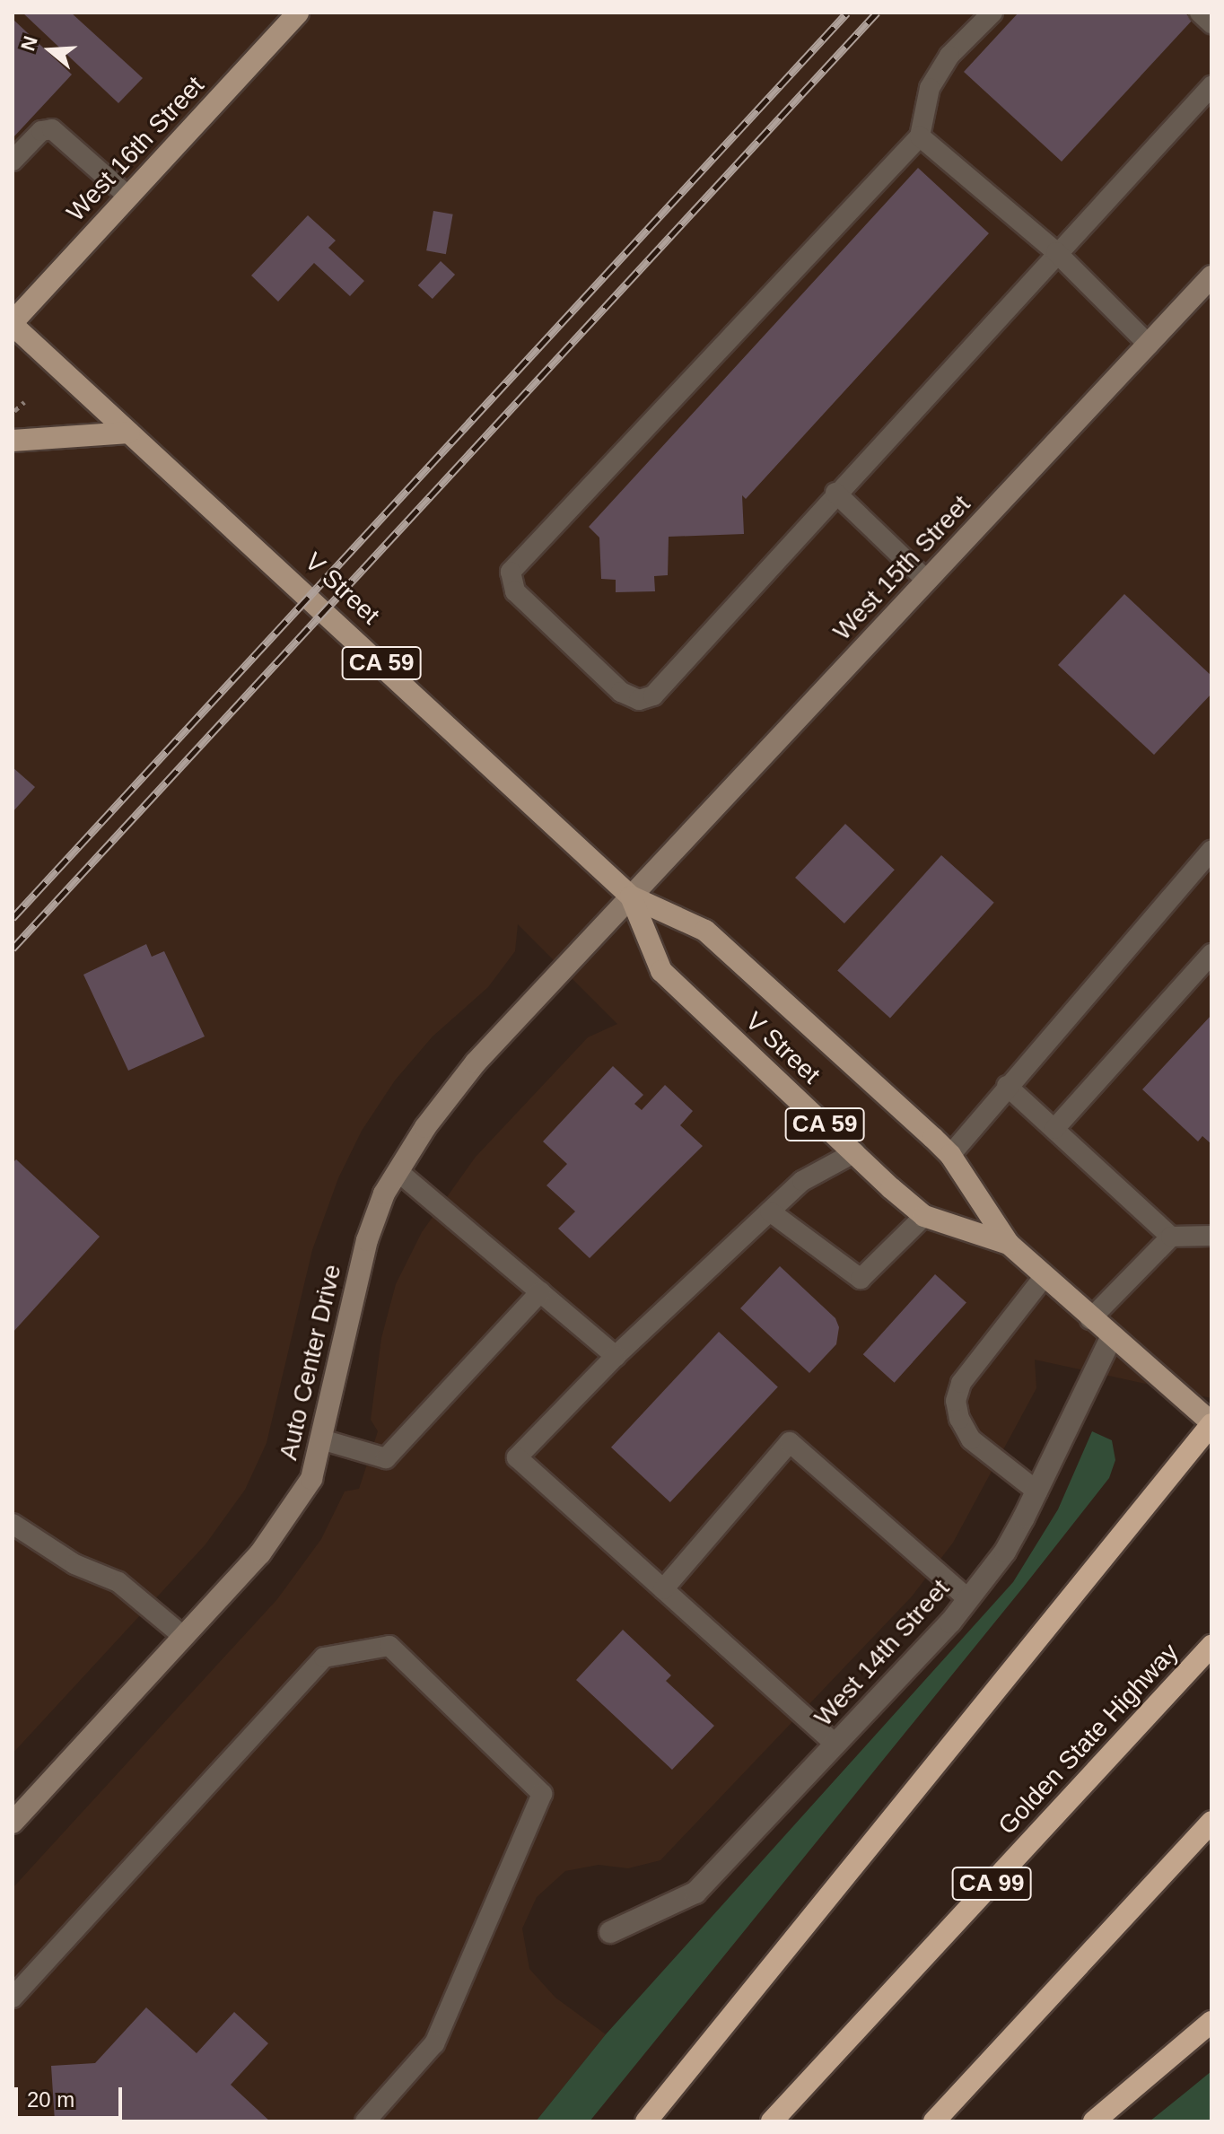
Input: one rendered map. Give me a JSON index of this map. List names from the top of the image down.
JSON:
{
  "streets": {
    "highway": ["Golden State Highway", "CA 99"],
    "main road": ["West 16th Street", "V Street", "CA 59"],
    "street": ["West 15th Street", "Auto Center Drive", "West 14th Street"]
  },
  "crossings": [
    ["West 16th Street", "V Street"],
    ["West 15th Street", "V Street"],
    ["West 15th Street", "Auto Center Drive"],
    ["V Street", "Auto Center Drive"],
    ["V Street", "West 14th Street"]
  ],
  "scale_bar": "20 m",
  "north": "left"
}
